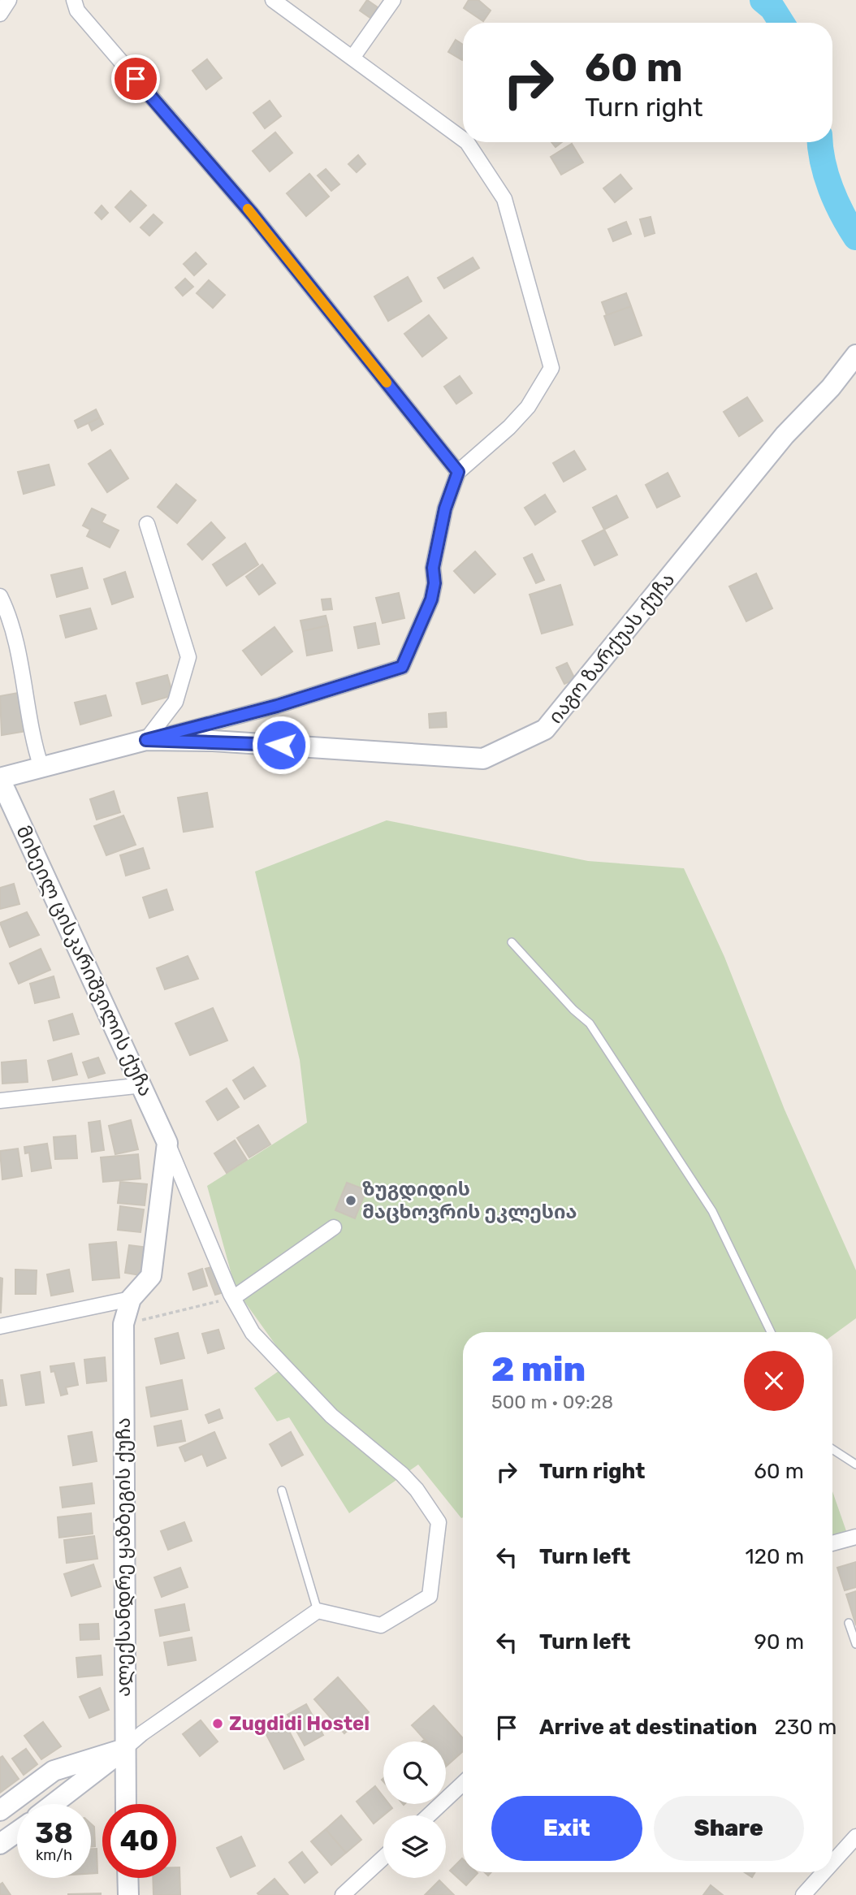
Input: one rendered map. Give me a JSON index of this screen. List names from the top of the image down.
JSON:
{
  "streets": {
    "street": ["იაგო ზარქუას ქუჩა", "მიხეილ ცისკარიშვილის ქუჩა", "ალექსანდრე ყაზბეგის ქუჩა"]
  },
  "crossings": [
    ["იაგო ზარქუას ქუჩა", "მიხეილ ცისკარიშვილის ქუჩა"]
  ],
  "places": ["ზუგდიდის მაცხოვრის ეკლესია", "Zugdidi Hostel"],
  "page": {
    "turn": ["60 m", "Turn right"],
    "heading": ["2 min", "500 m · 09:28"],
    "list": [
      {
        "name": "Turn right",
        "value": "60 m"
      },
      {
        "name": "Turn left",
        "value": "120 m"
      },
      {
        "name": "Turn left",
        "value": "90 m"
      },
      {
        "name": "Arrive at destination",
        "value": "230 m"
      }
    ],
    "buttons": ["Exit", "Share"],
    "speed": "38 km/h",
    "limit": "40"
  }
}
